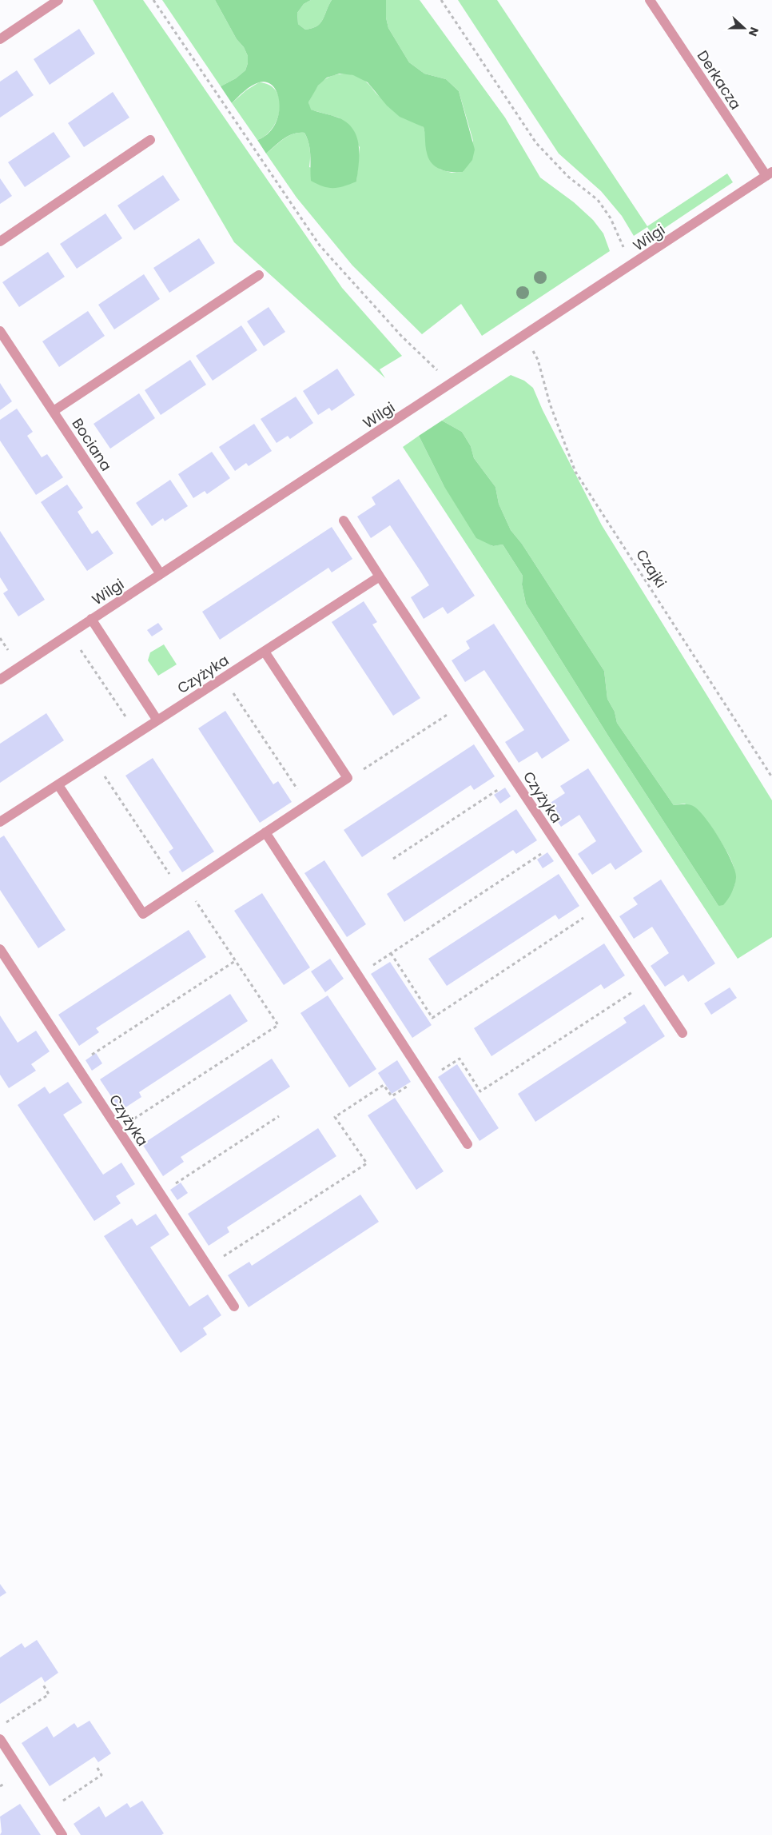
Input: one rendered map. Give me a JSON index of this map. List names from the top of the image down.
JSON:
{
  "streets": {
    "street": [
      "Derkacza",
      "Wilgi",
      "Bociana",
      "Czyżyka"
    ],
    "path": ["Czajki"]
  },
  "crossings": [
    ["Derkacza", "Wilgi"],
    ["Wilgi", "Bociana"]
  ],
  "north": "right"
}
